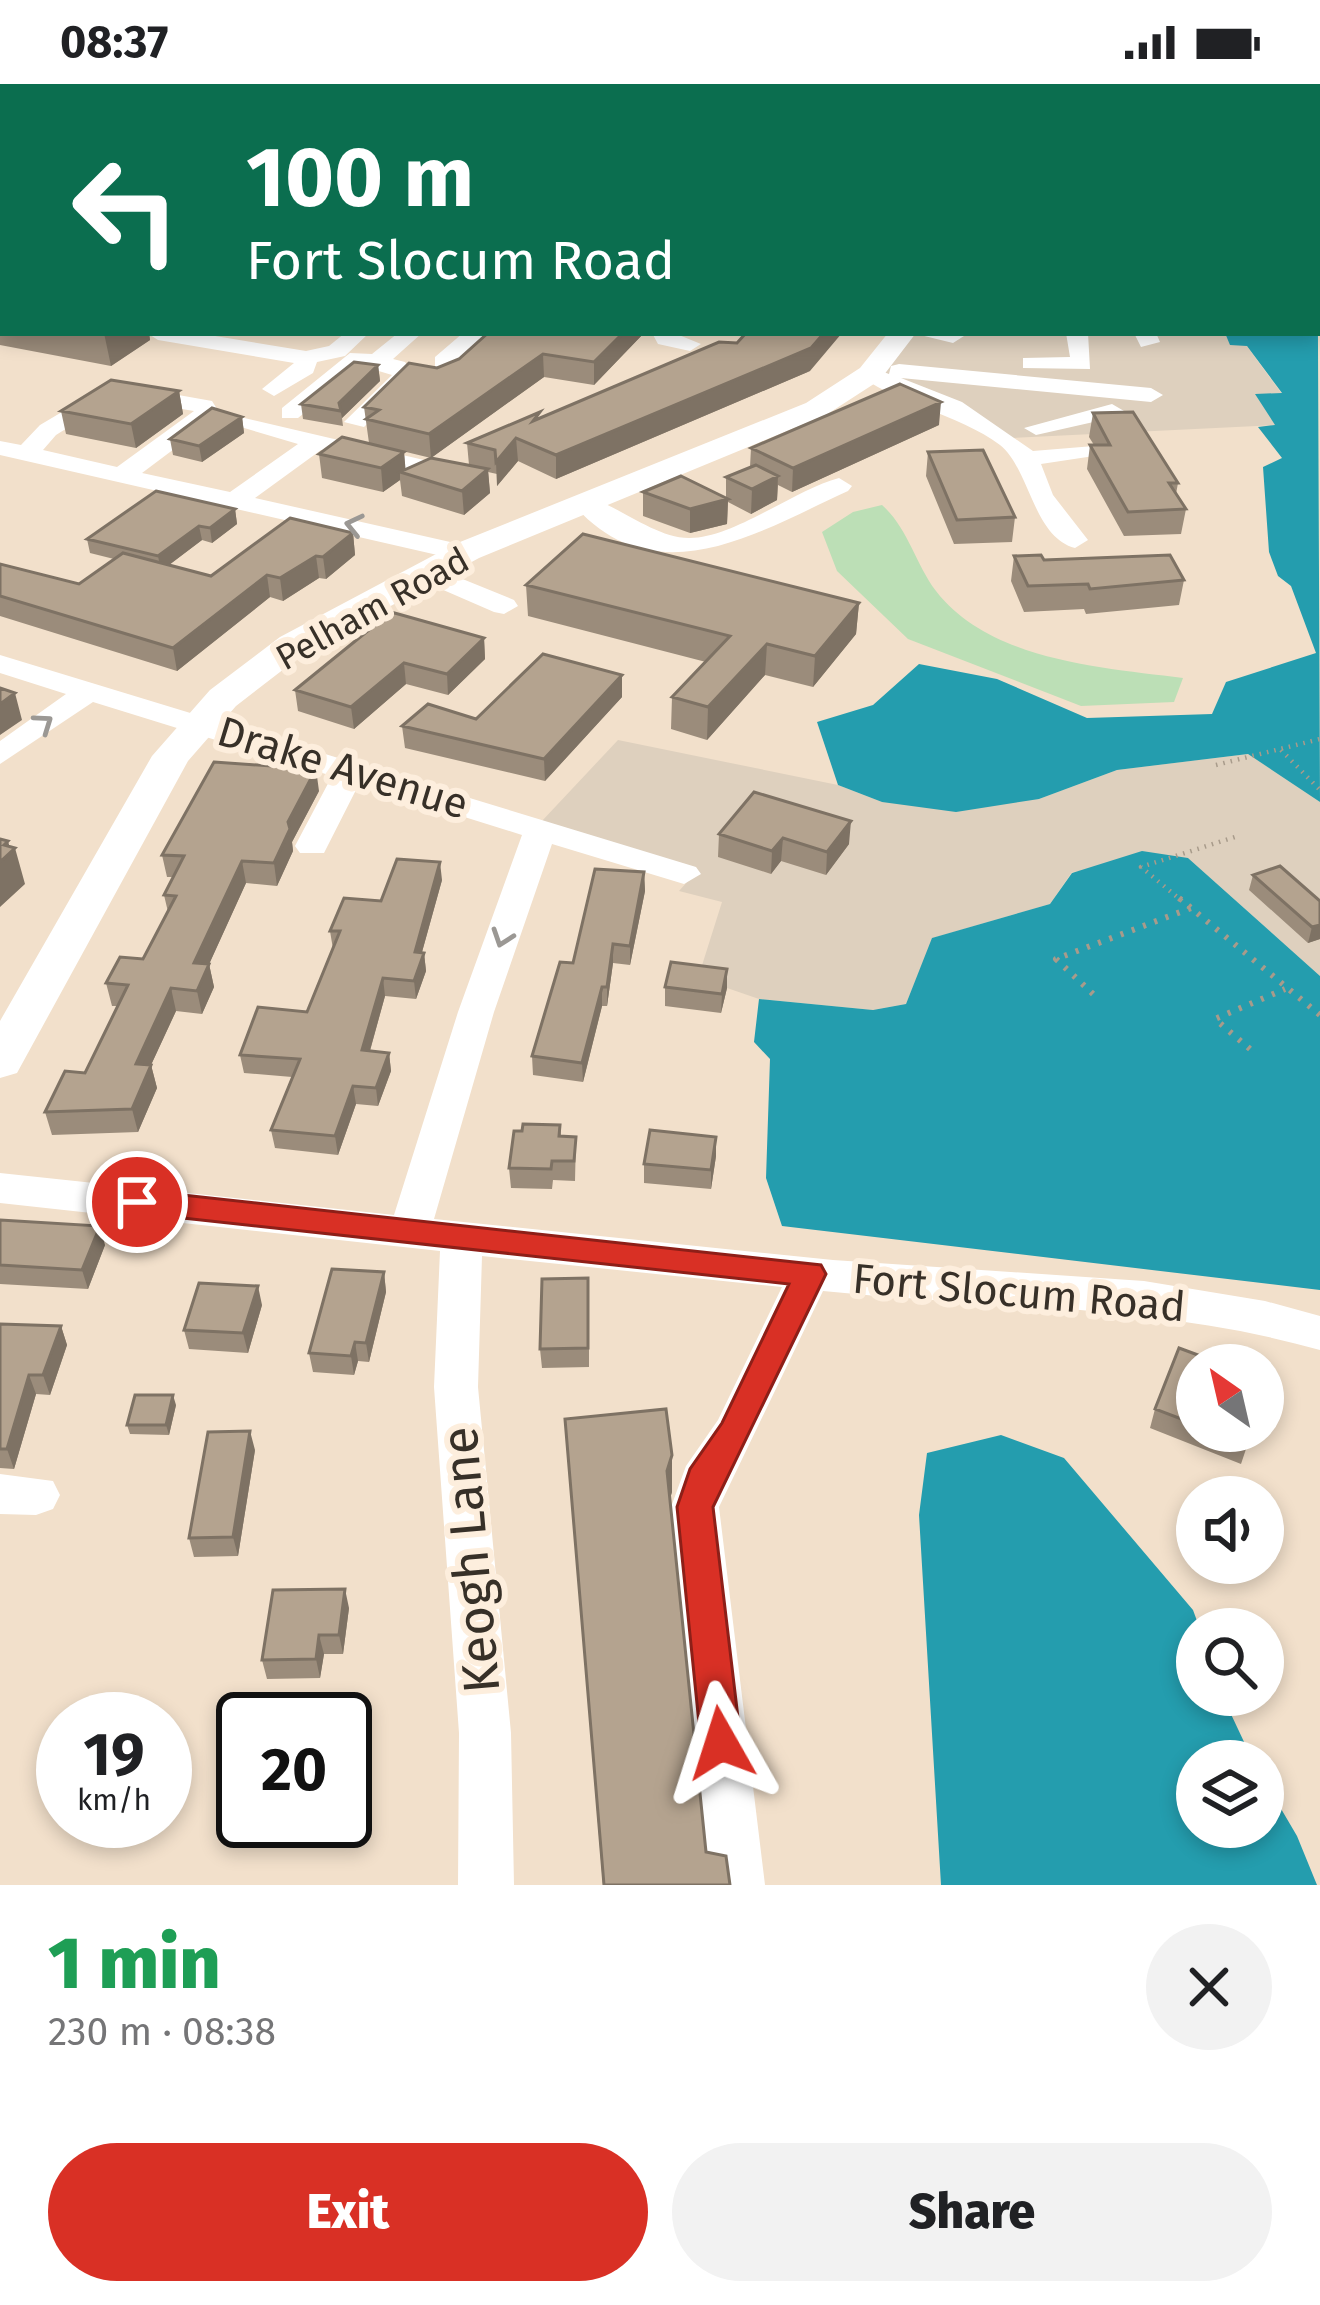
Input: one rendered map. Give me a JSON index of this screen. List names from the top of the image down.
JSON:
{
  "streets": {
    "main road": ["Pelham Road"],
    "street": ["Drake Avenue", "Fort Slocum Road", "Keogh Lane"]
  },
  "crossings": [
    ["Pelham Road", "Drake Avenue"],
    ["Fort Slocum Road", "Keogh Lane"]
  ],
  "north": "top left",
  "page": {
    "status": "08:37",
    "turn": ["100 m", "Fort Slocum Road"],
    "speed": "19 km/h",
    "limit": "20",
    "heading": ["1 min", "230 m · 08:38"],
    "buttons": ["Exit", "Share"]
  }
}
